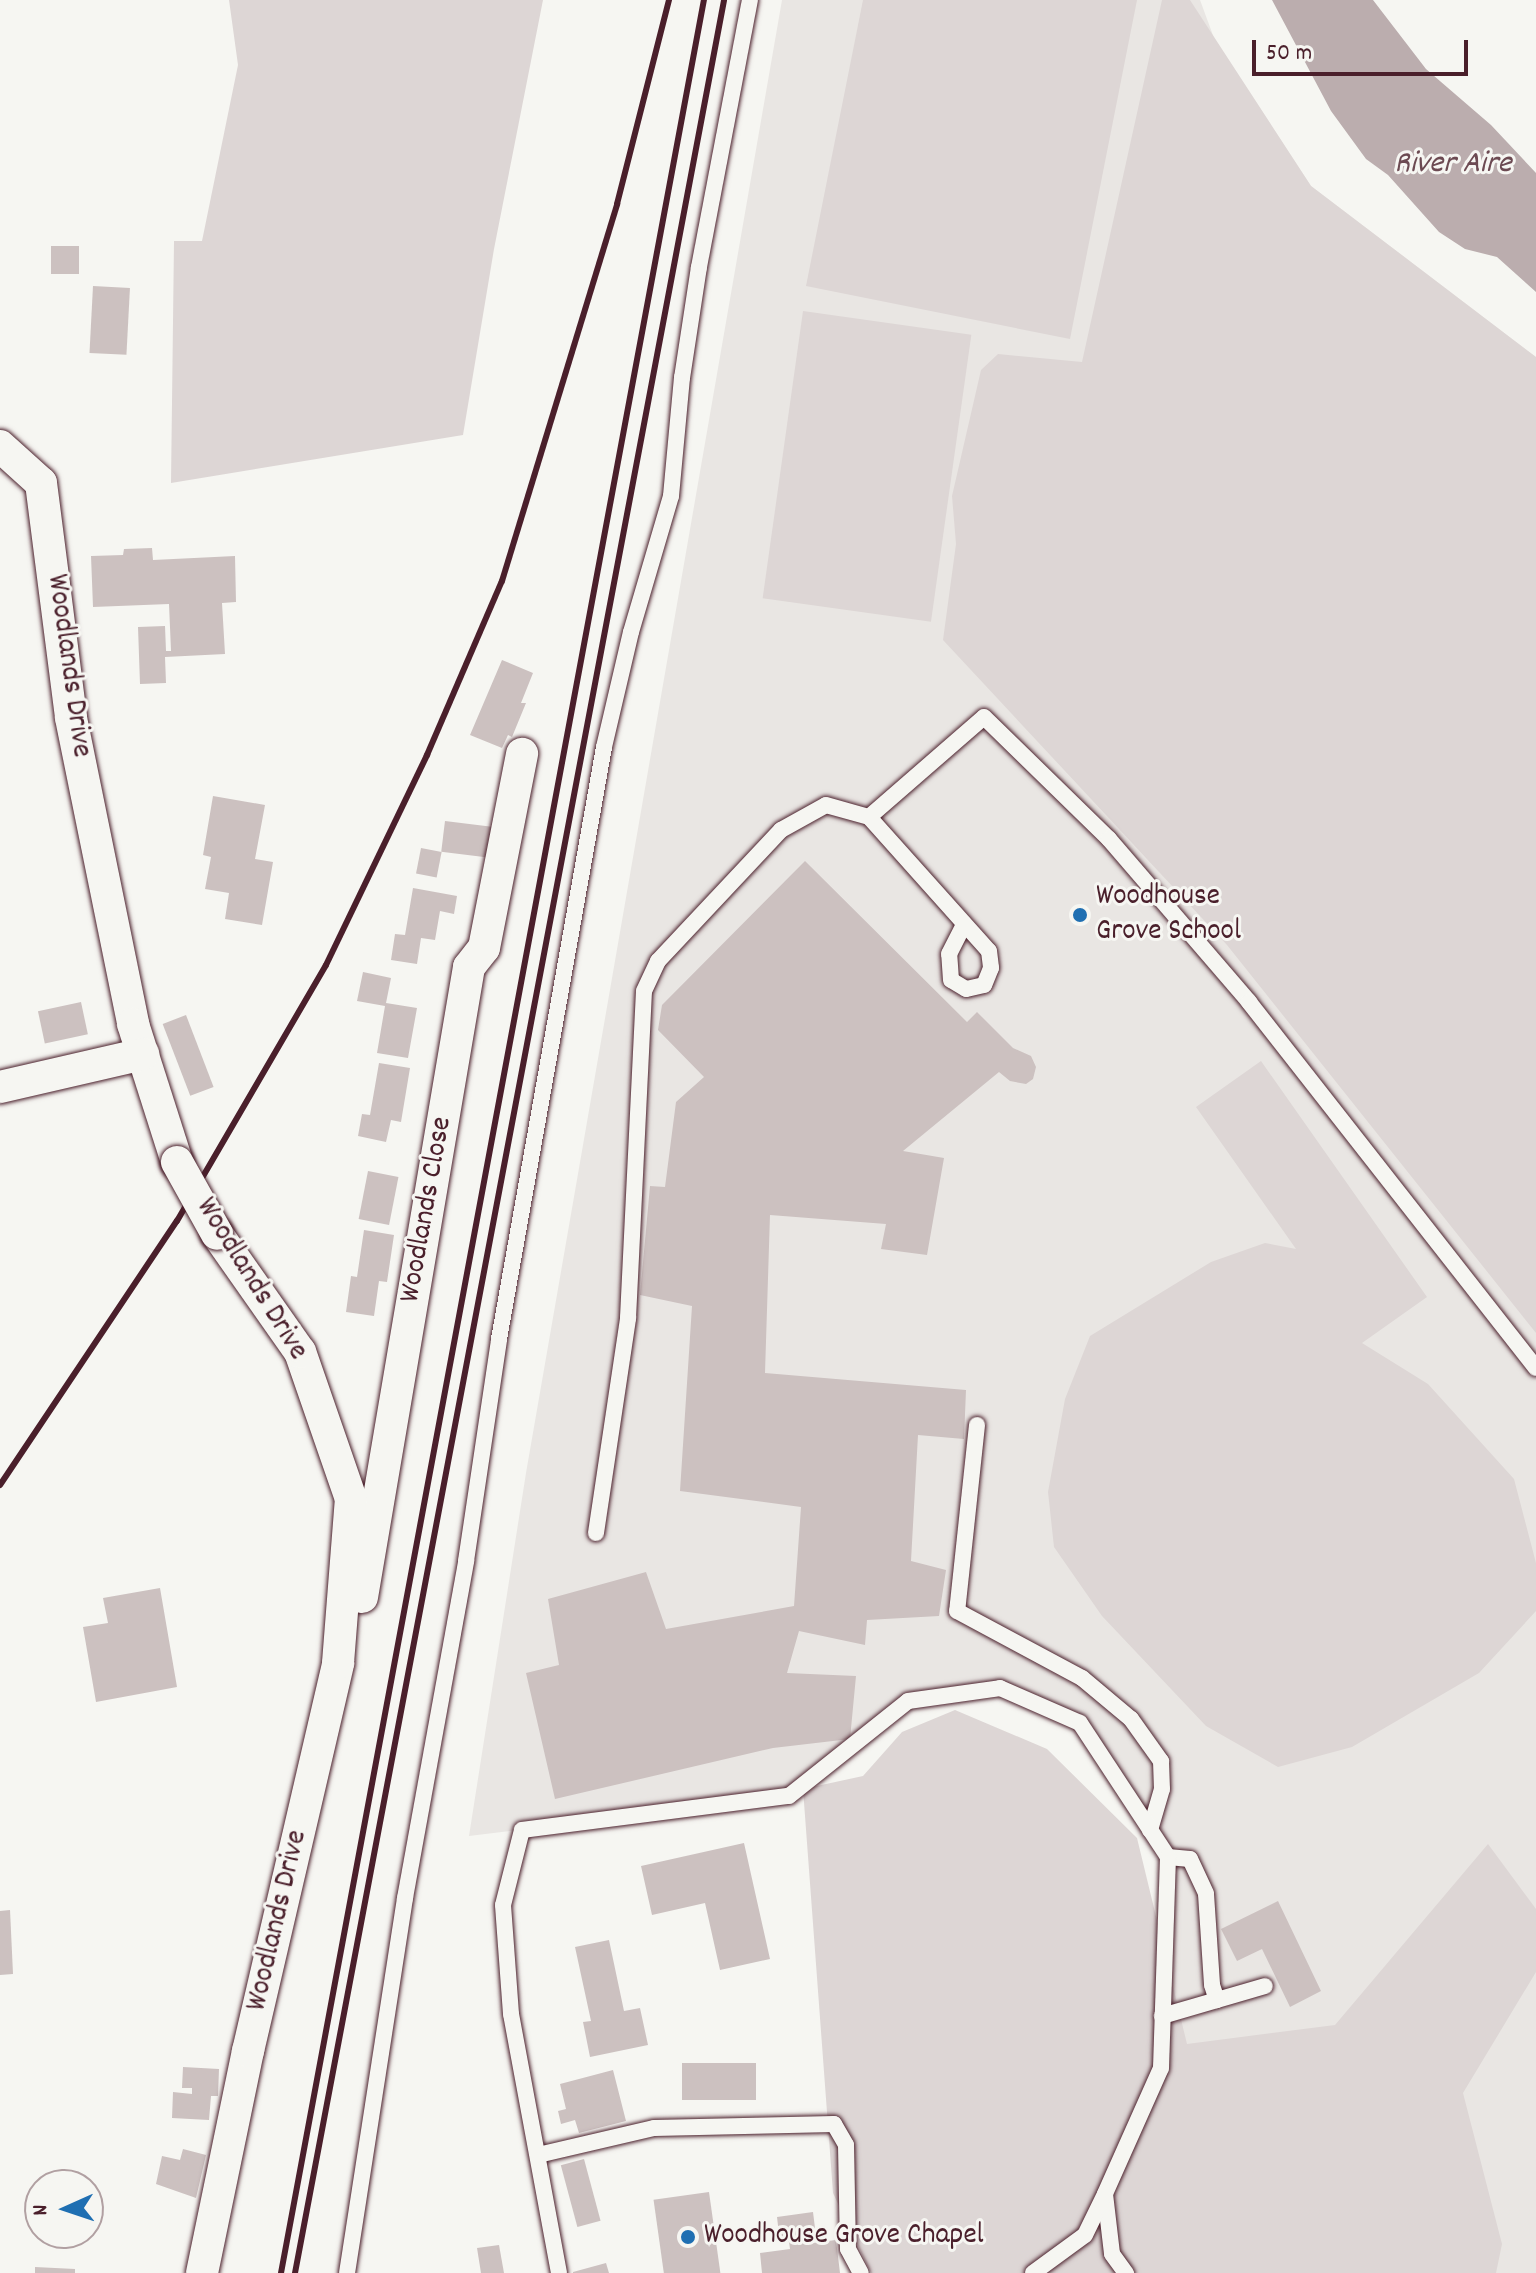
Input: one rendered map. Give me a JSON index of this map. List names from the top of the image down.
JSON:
{
  "streets": {
    "street": ["Woodlands Drive", "Woodlands Close"]
  },
  "crossings": [
    ["Woodlands Drive", "Woodlands Close"]
  ],
  "water": ["River Aire"],
  "places": ["Woodhouse Grove School", "Woodhouse Grove Chapel"],
  "scale_bar": "50 m",
  "north": "left"
}
